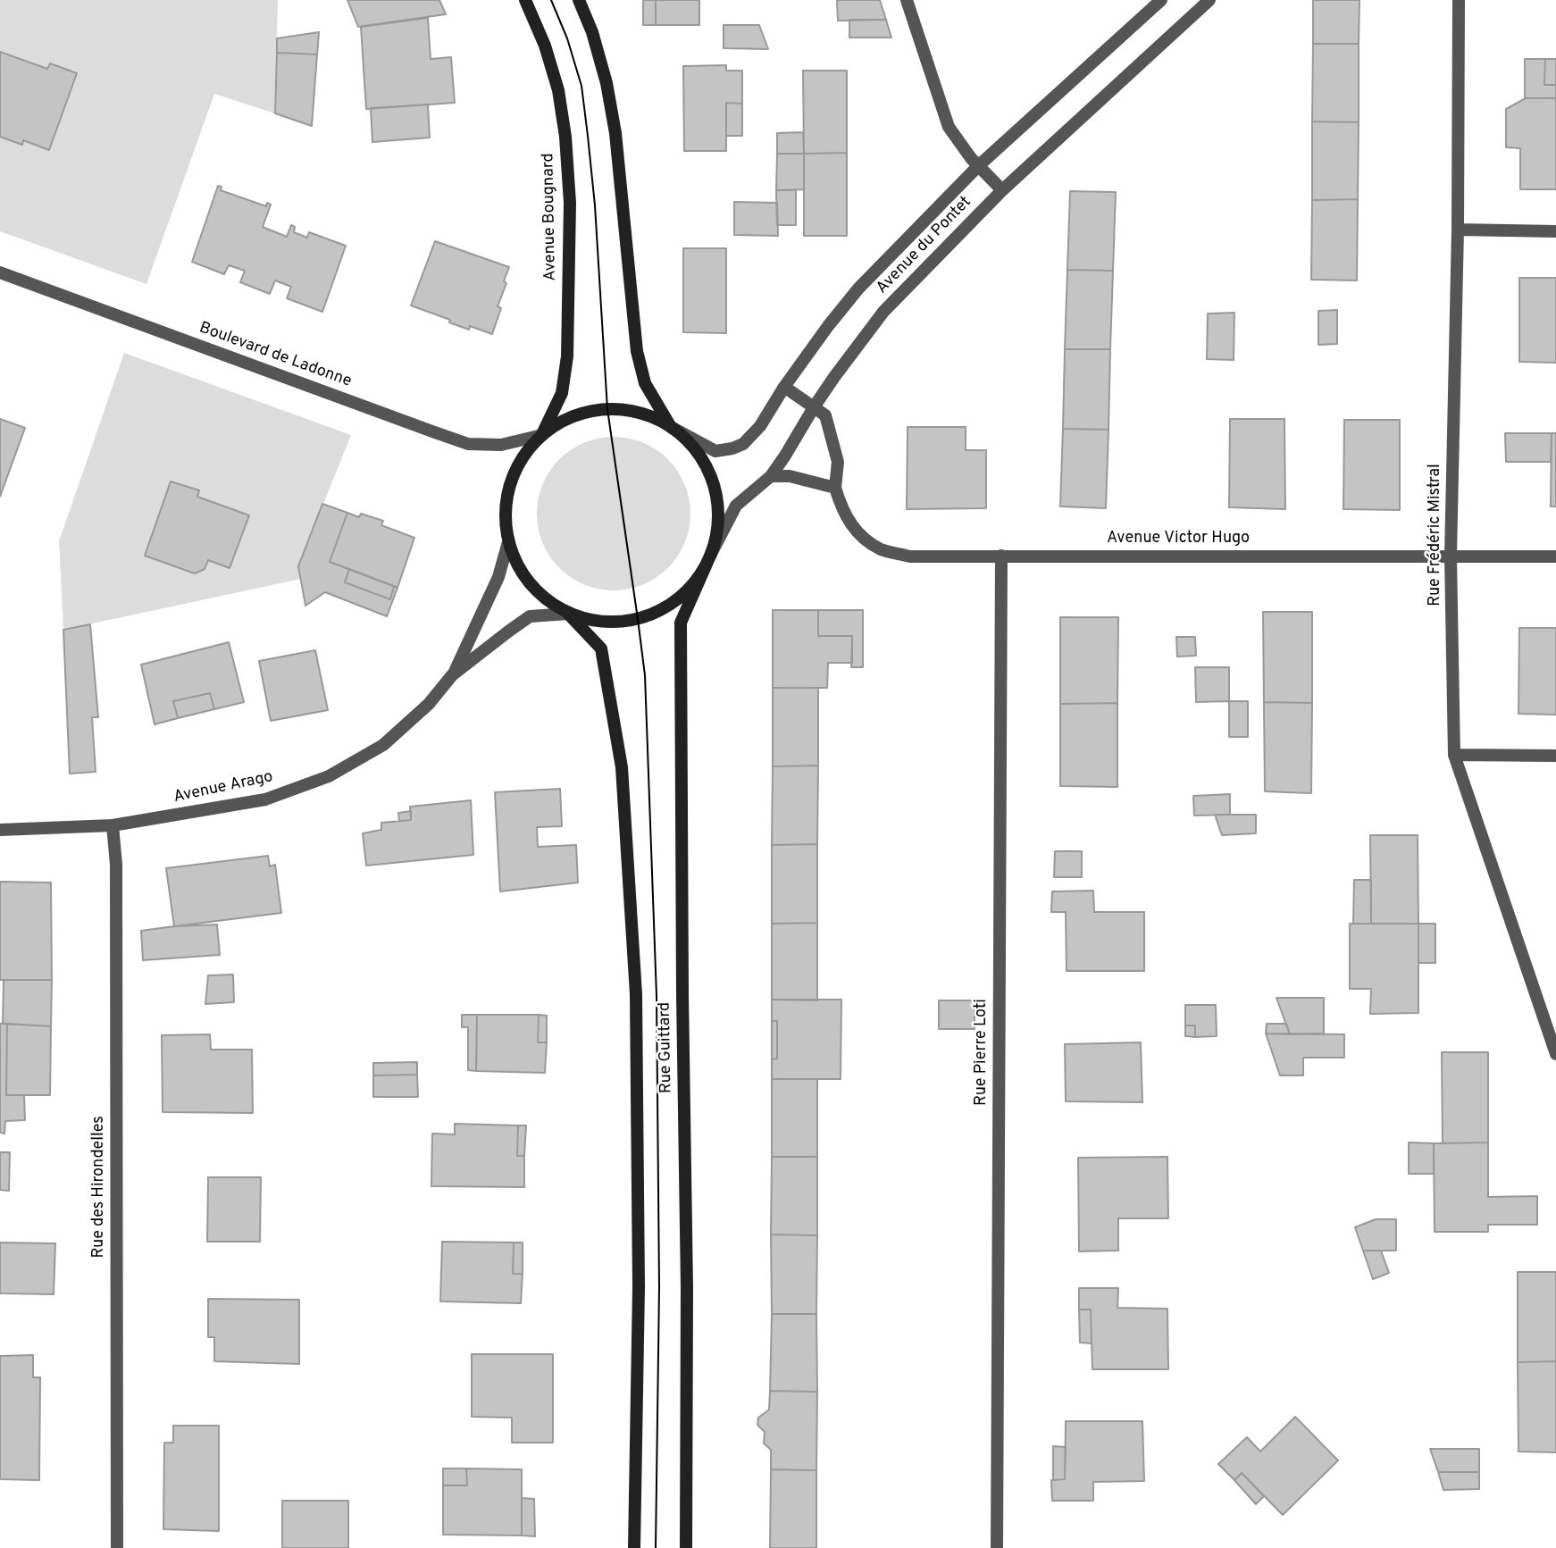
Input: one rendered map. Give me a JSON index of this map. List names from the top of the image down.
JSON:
{
  "streets": {
    "main road": ["Avenue Bougnard", "Rue Guittard"],
    "street": [
      "Avenue du Pontet",
      "Boulevard de Ladonne",
      "Rue Frédéric Mistral",
      "Avenue Victor Hugo",
      "Avenue Arago",
      "Rue Pierre Loti",
      "Rue des Hirondelles"
    ]
  },
  "crossings": [
    ["Avenue Bougnard", "Avenue du Pontet"],
    ["Avenue Bougnard", "Boulevard de Ladonne"],
    ["Avenue Bougnard", "Avenue Arago"],
    ["Avenue Bougnard", "Rue Guittard"],
    ["Avenue du Pontet", "Boulevard de Ladonne"],
    ["Avenue du Pontet", "Avenue Victor Hugo"],
    ["Avenue du Pontet", "Avenue Arago"],
    ["Avenue du Pontet", "Rue Guittard"],
    ["Boulevard de Ladonne", "Avenue Arago"],
    ["Boulevard de Ladonne", "Rue Guittard"],
    ["Rue Frédéric Mistral", "Avenue Victor Hugo"],
    ["Avenue Victor Hugo", "Rue Pierre Loti"],
    ["Avenue Arago", "Rue Guittard"],
    ["Avenue Arago", "Rue des Hirondelles"]
  ]
}
